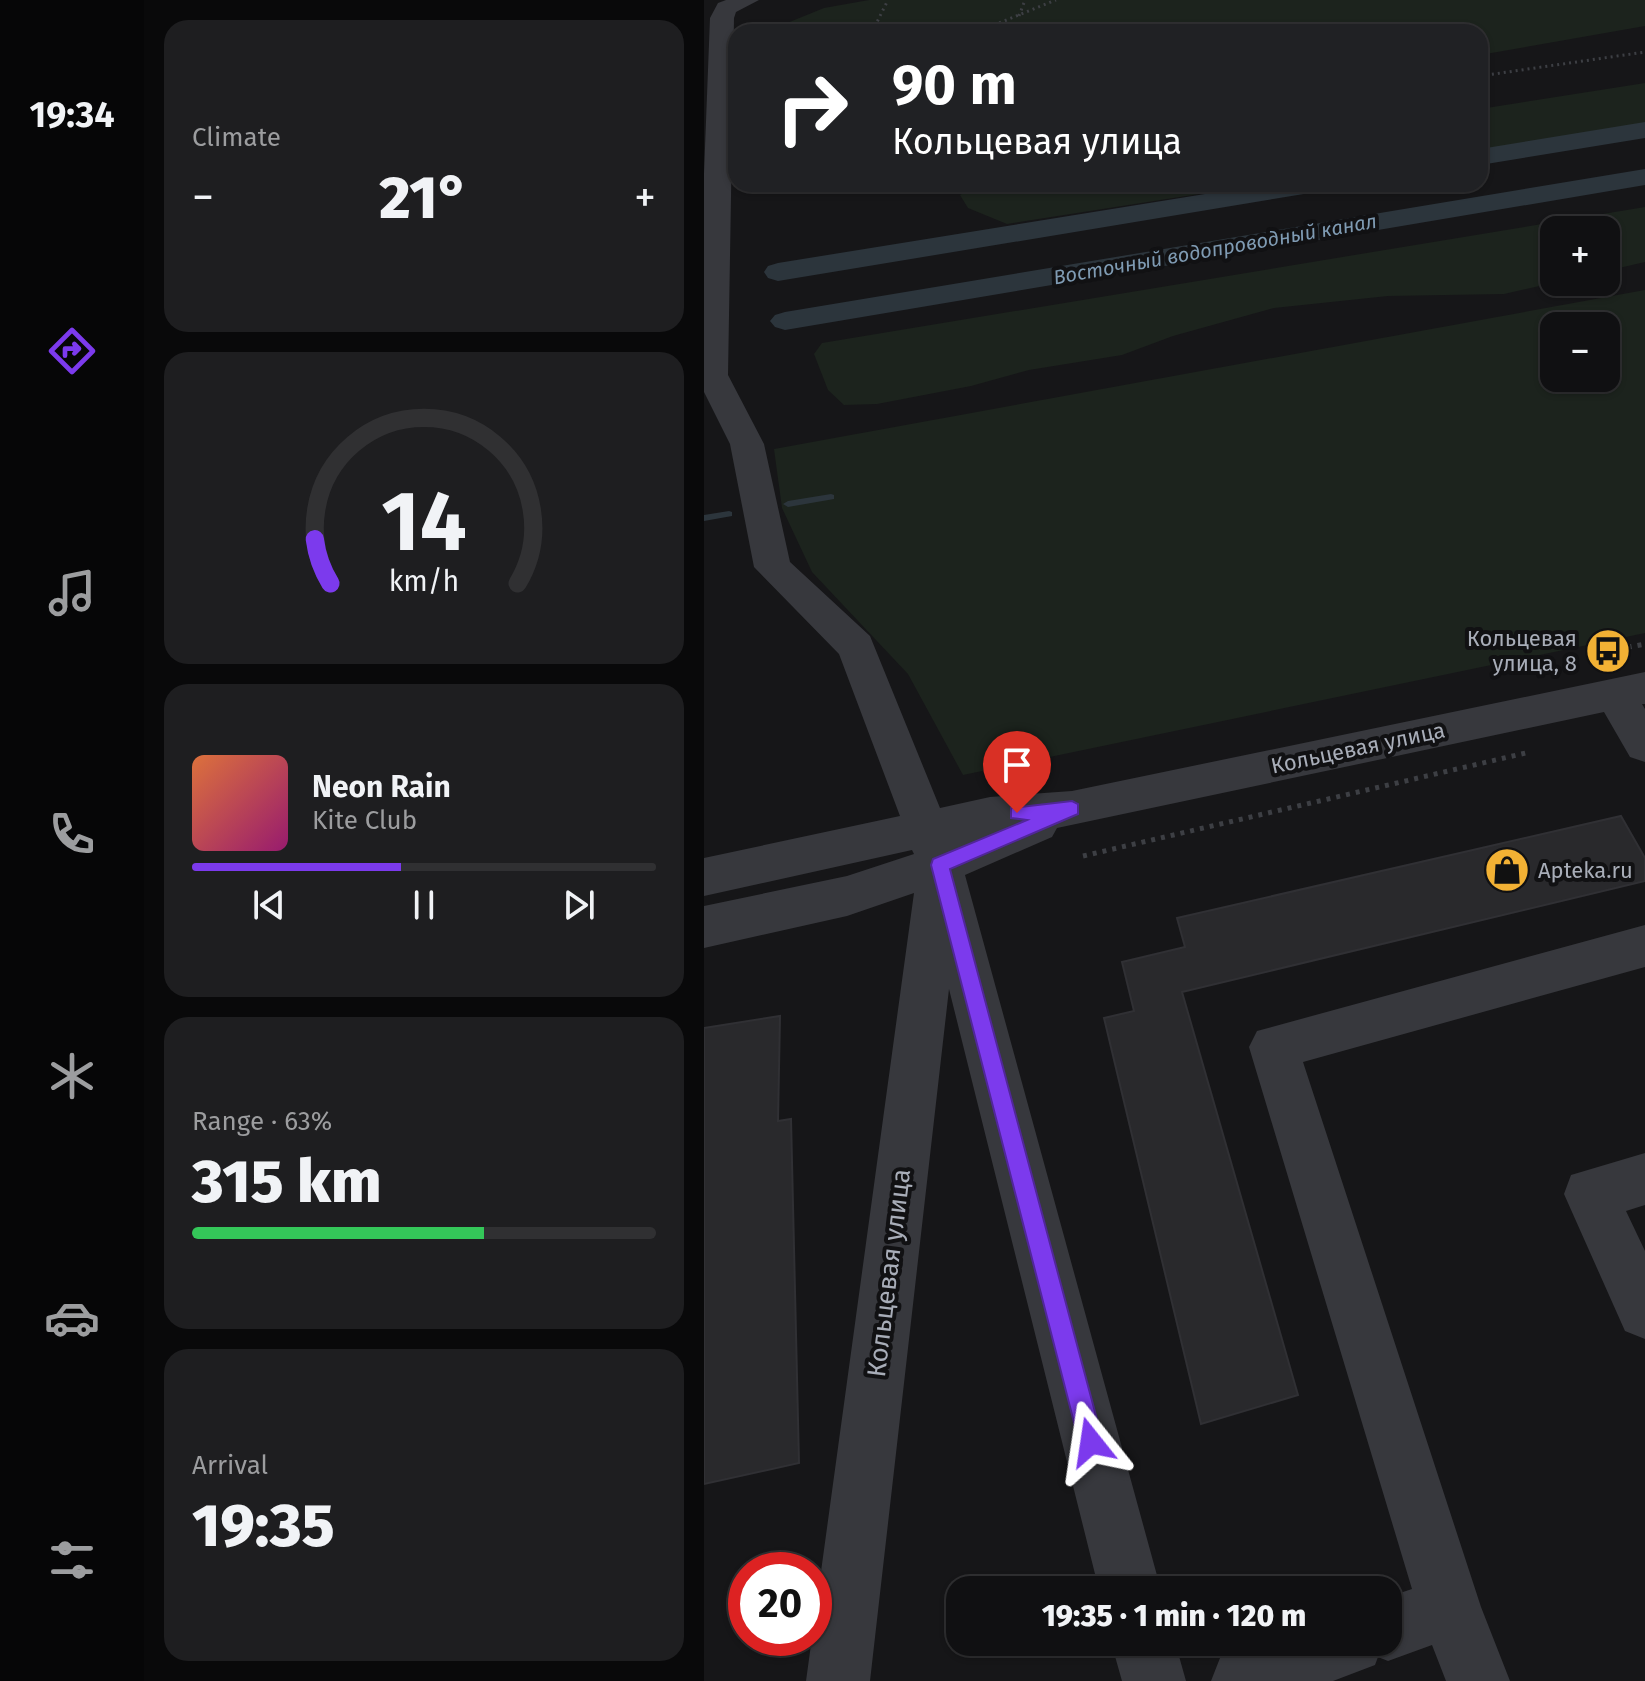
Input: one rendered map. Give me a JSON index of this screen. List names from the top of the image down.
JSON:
{
  "streets": {
    "street": ["Кольцевая улица"]
  },
  "water": ["Восточный водопроводный канал"],
  "places": {
    "bus stop": ["Кольцевая улица, 8"],
    "shop": ["Apteka.ru"]
  },
  "page": {
    "tabs": "19:34",
    "tile": [
      "Climate",
      ["Range · 63%", "315 km"],
      ["Arrival", "19:35"]
    ],
    "turn": ["90 m", "Кольцевая улица"],
    "heat": ["−", "21°", "+"],
    "map_buttons": ["+", "−"],
    "song": ["Neon Rain", "Kite Club"],
    "limit": "20",
    "trip": "19:35 · 1 min · 120 m",
    "gauge": ["14", "km/h"]
  }
}
